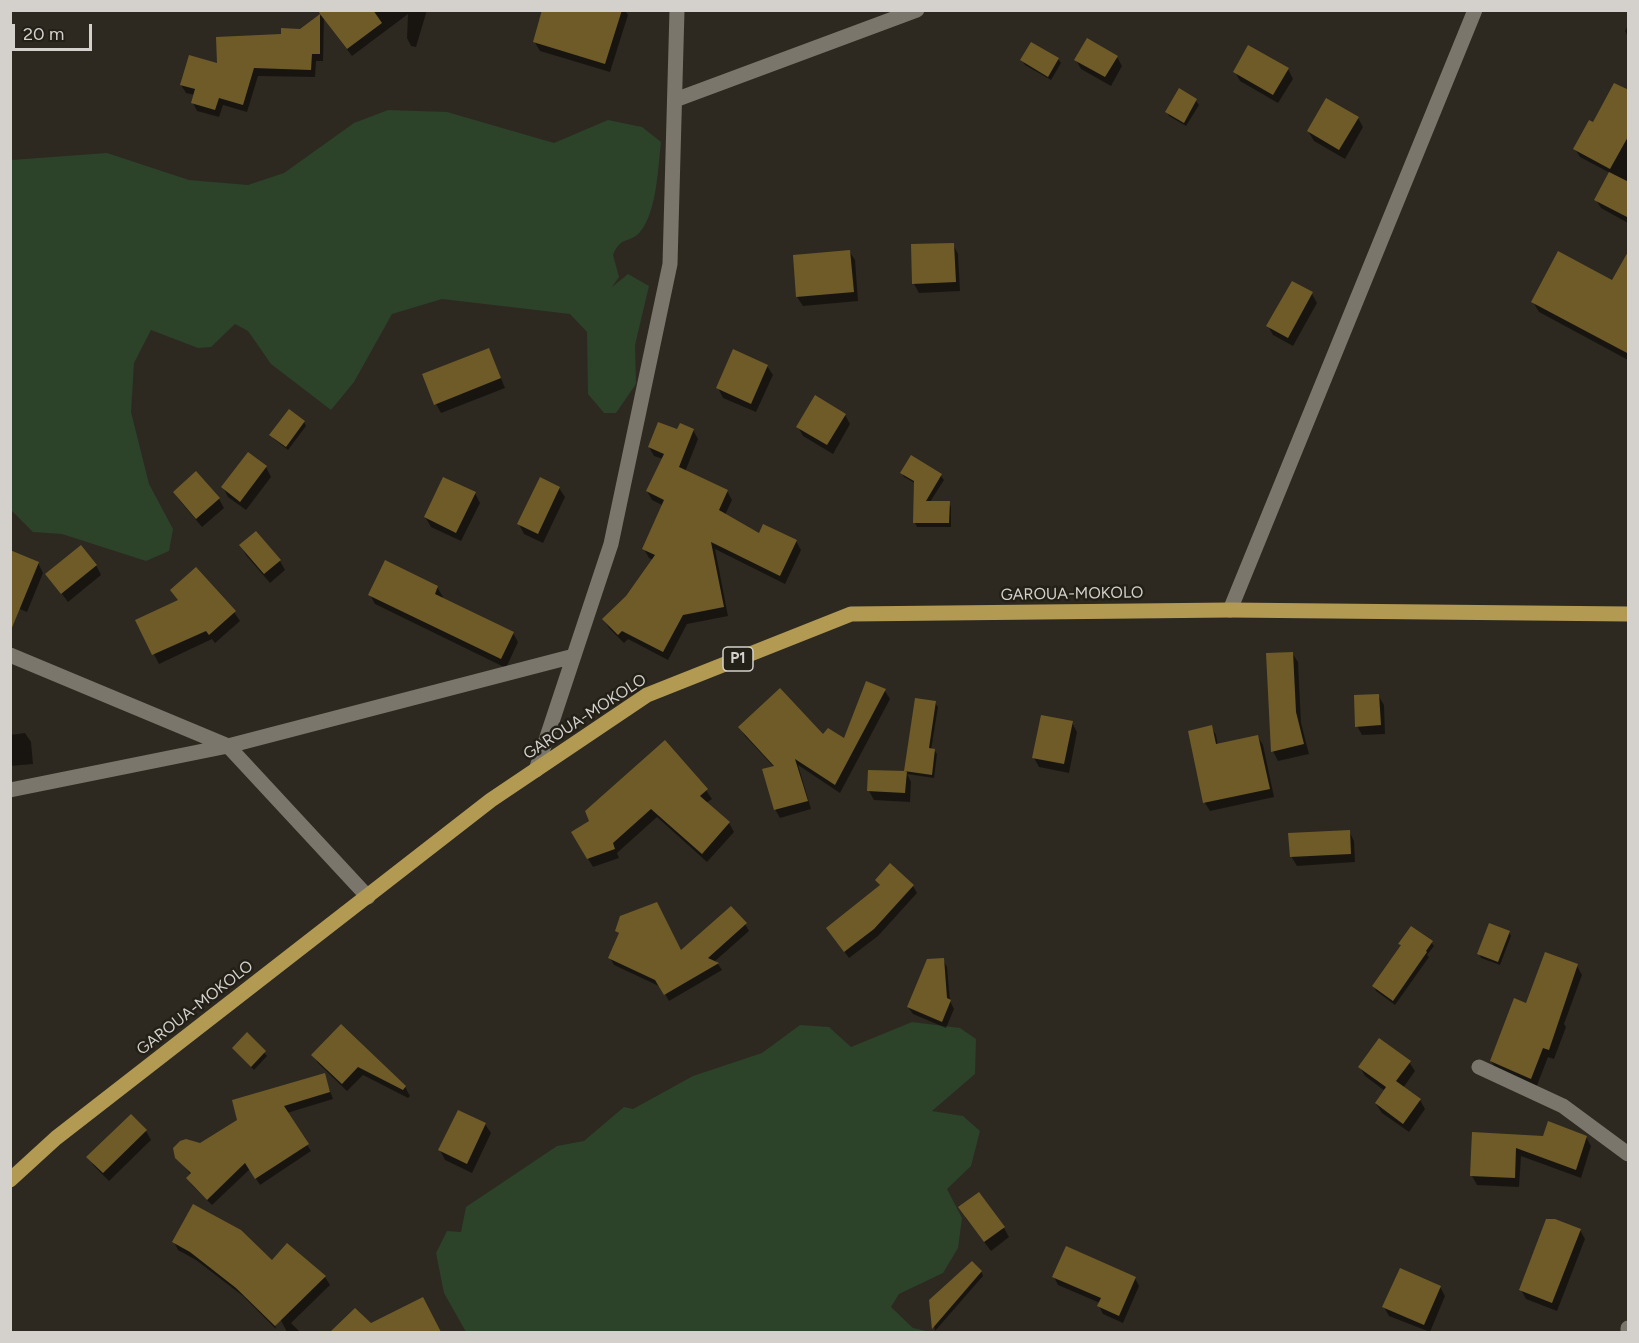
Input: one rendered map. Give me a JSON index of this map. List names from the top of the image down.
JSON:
{
  "streets": {
    "main road": ["GAROUA-MOKOLO", "P1"]
  },
  "scale_bar": "20 m"
}
